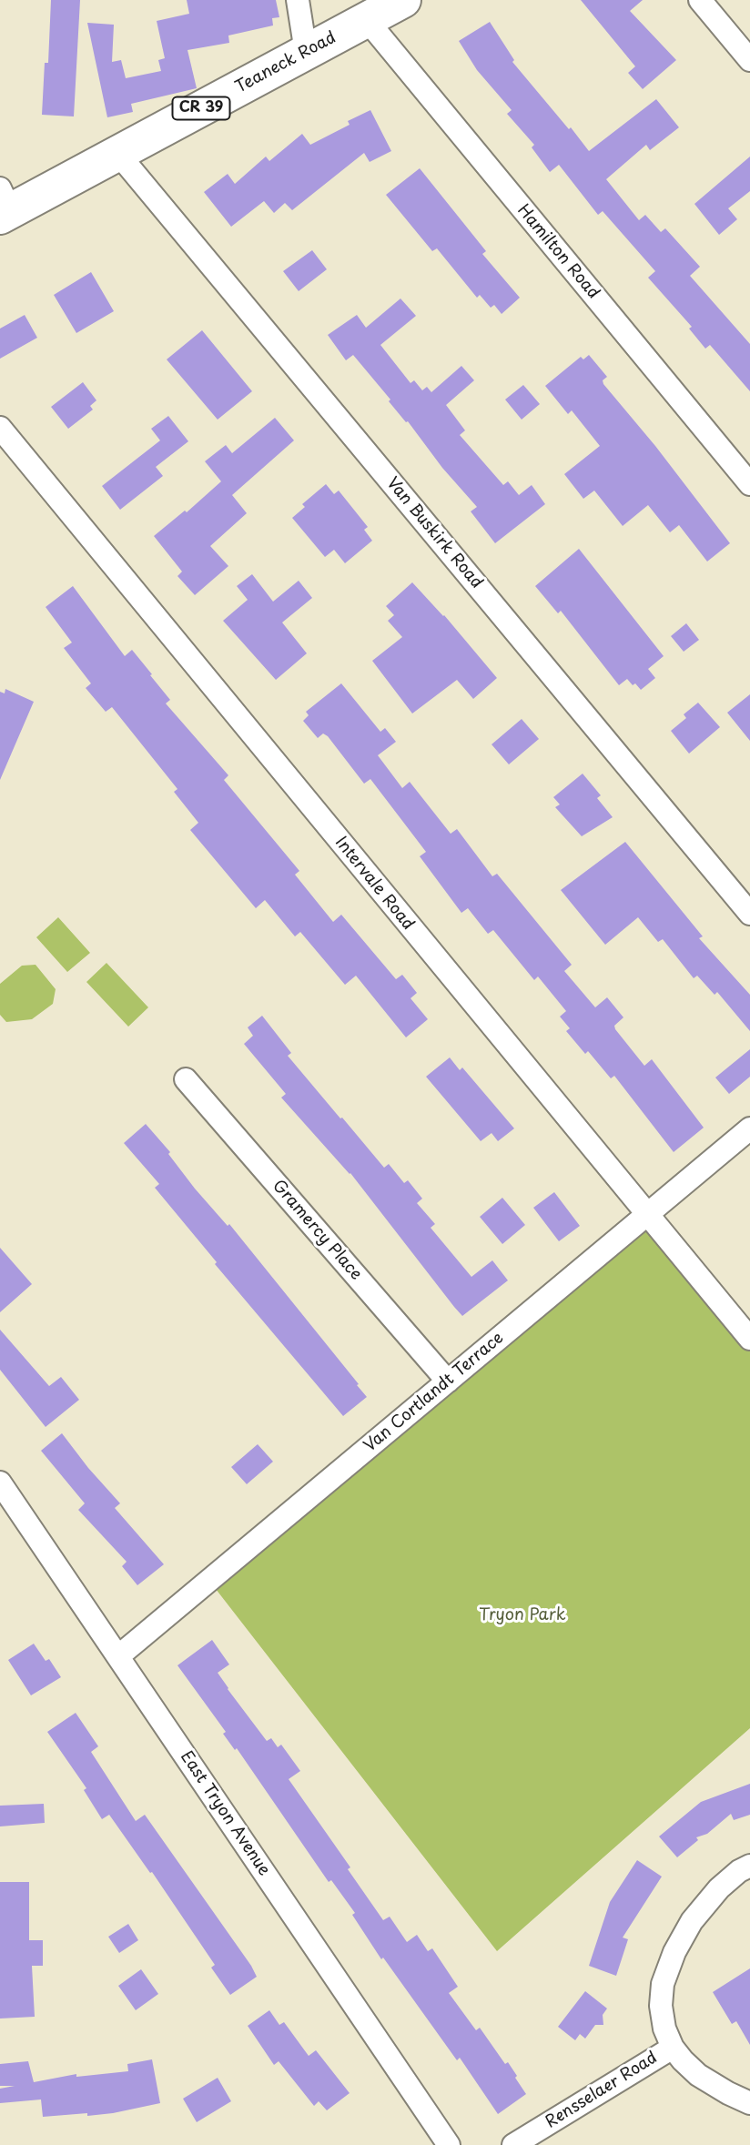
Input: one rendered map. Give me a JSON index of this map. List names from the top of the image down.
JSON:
{
  "streets": {
    "main road": ["Teaneck Road", "CR 39"],
    "street": [
      "Hamilton Road",
      "Van Buskirk Road",
      "Intervale Road",
      "Gramercy Place",
      "Van Cortlandt Terrace",
      "East Tryon Avenue",
      "Rensselaer Road"
    ]
  },
  "crossings": [
    ["Teaneck Road", "Hamilton Road"],
    ["Teaneck Road", "Van Buskirk Road"],
    ["Intervale Road", "Van Cortlandt Terrace"],
    ["Gramercy Place", "Van Cortlandt Terrace"],
    ["Van Cortlandt Terrace", "East Tryon Avenue"]
  ],
  "parks": ["Tryon Park"]
}
